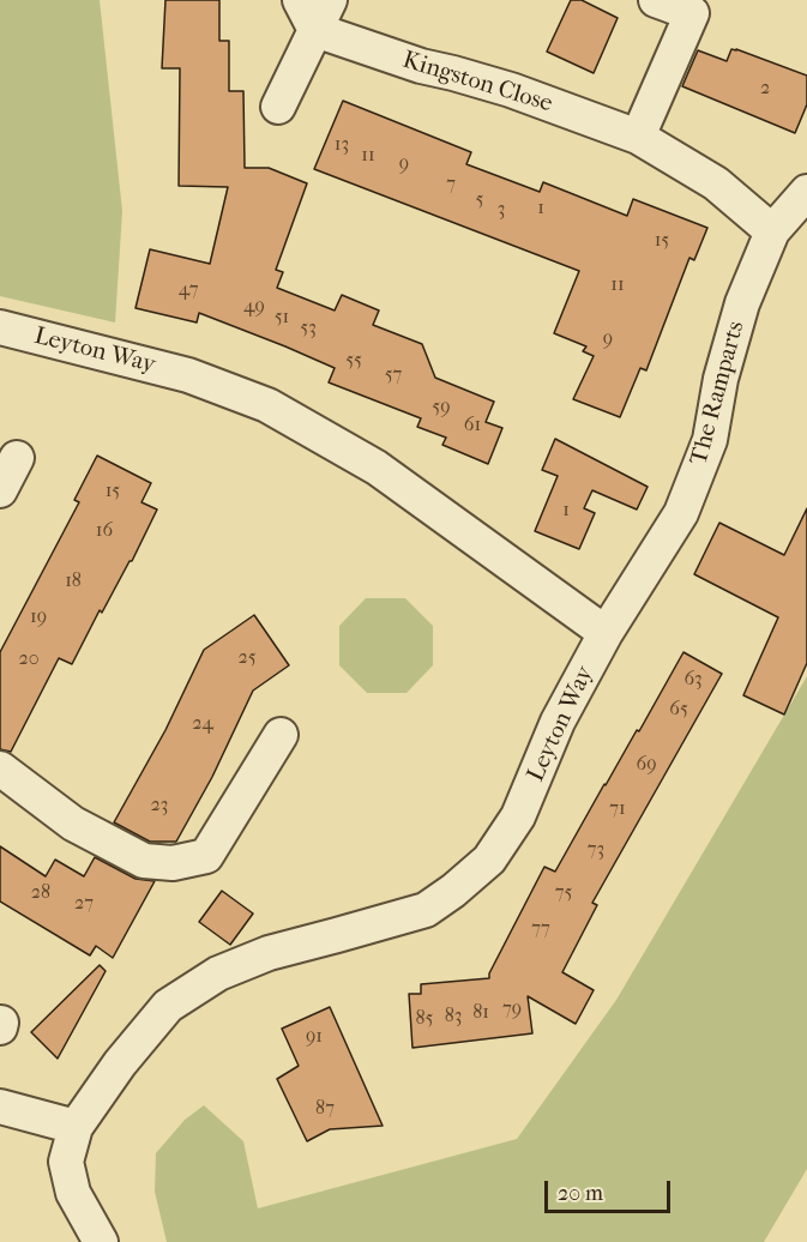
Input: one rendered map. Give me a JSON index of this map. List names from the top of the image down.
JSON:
{
  "streets": {
    "street": ["Kingston Close", "Leyton Way", "The Ramparts"]
  },
  "crossings": [
    ["Kingston Close", "The Ramparts"],
    ["Leyton Way", "The Ramparts"]
  ],
  "house_numbers": [
    "2",
    "13",
    "11",
    "9",
    "7",
    "5",
    "1",
    "3",
    "15",
    "11",
    "47",
    "49",
    "51",
    "53",
    "9",
    "55",
    "57",
    "59",
    "61",
    "15",
    "1",
    "16",
    "18",
    "19",
    "25",
    "20",
    "63",
    "65",
    "24",
    "69",
    "23",
    "71",
    "73",
    "28",
    "75",
    "27",
    "77",
    "79",
    "81",
    "83",
    "85",
    "91",
    "87"
  ],
  "scale_bar": "20 m"
}
